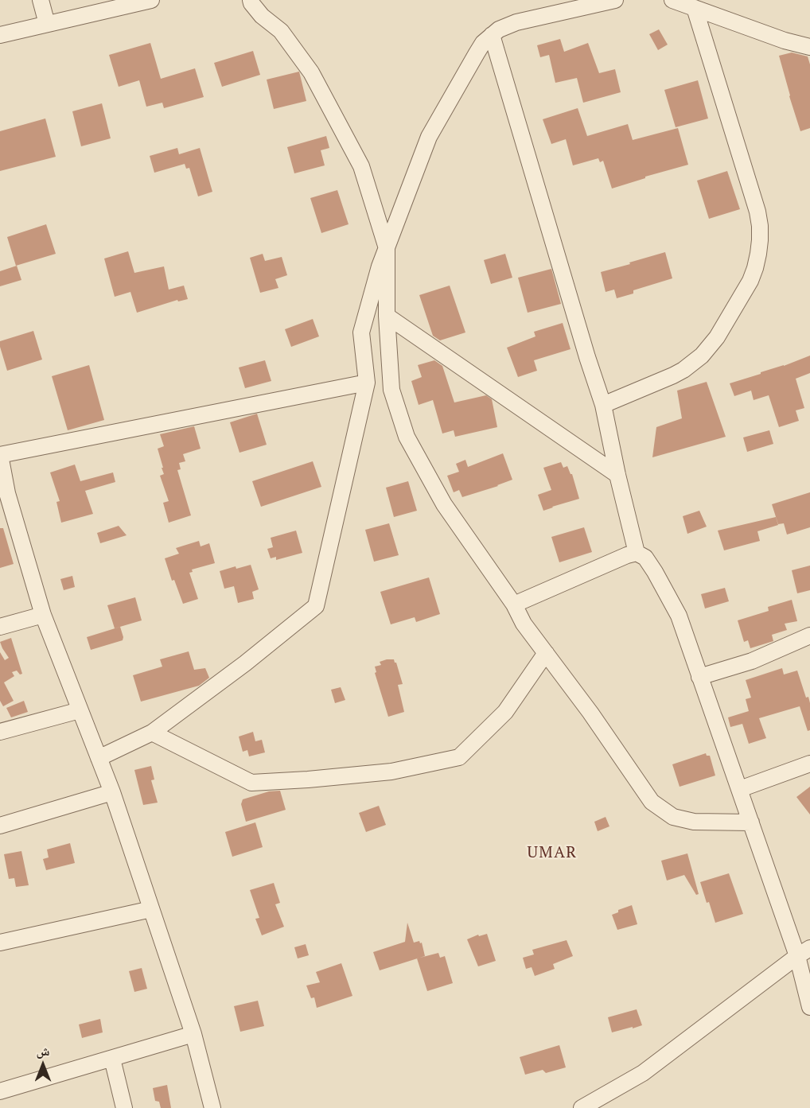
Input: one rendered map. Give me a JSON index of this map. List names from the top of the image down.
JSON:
{
  "districts": ["UMAR"],
  "north": "top"
}
